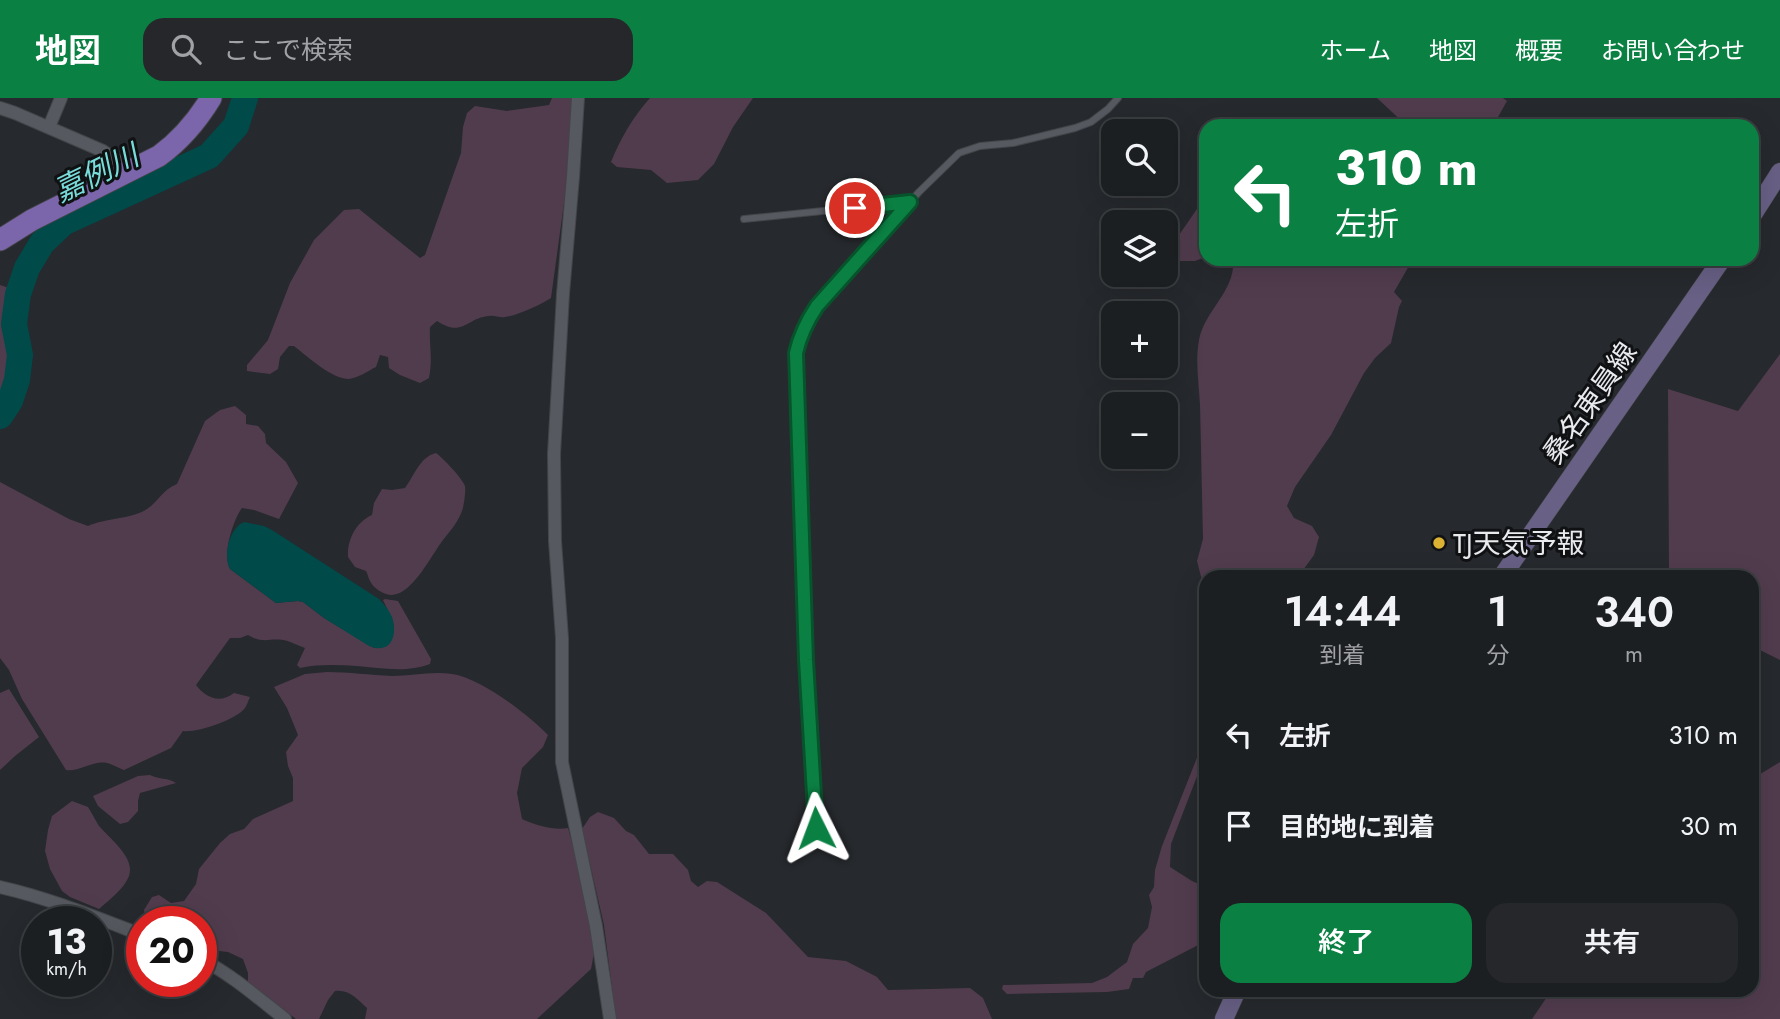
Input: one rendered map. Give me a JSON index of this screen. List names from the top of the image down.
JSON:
{
  "streets": {
    "main road": ["桑名東員線"]
  },
  "water": ["嘉例川"],
  "places": ["TJ天気予報"],
  "page": {
    "header": "地図",
    "search": "ここで検索",
    "nav": [
      "ホーム",
      "地図",
      "概要",
      "お問い合わせ"
    ],
    "map_buttons": ["+", "−"],
    "turn": ["310 m", "左折"],
    "eta": [
      "14:44",
      "到着",
      "1",
      "分",
      "340",
      "m"
    ],
    "list": [
      {
        "name": "左折",
        "value": "310 m"
      },
      {
        "name": "目的地に到着",
        "value": "30 m"
      }
    ],
    "buttons": ["終了", "共有"],
    "speed": "13 km/h",
    "limit": "20"
  }
}
